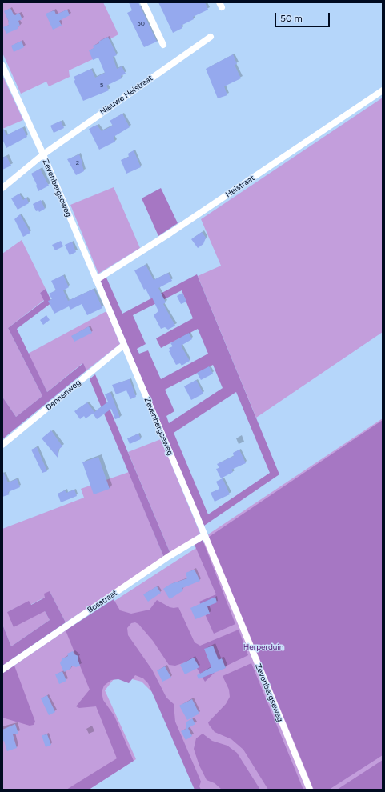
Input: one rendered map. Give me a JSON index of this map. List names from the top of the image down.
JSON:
{
  "streets": {
    "street": [
      "Nieuwe Heistraat",
      "Heistraat",
      "Zevenbergseweg",
      "Dennenweg",
      "Bosstraat"
    ]
  },
  "crossings": [
    ["Nieuwe Heistraat", "Zevenbergseweg"],
    ["Heistraat", "Zevenbergseweg"],
    ["Zevenbergseweg", "Dennenweg"],
    ["Zevenbergseweg", "Bosstraat"]
  ],
  "parks": ["Herperduin"],
  "house_numbers": ["50", "5", "2"],
  "scale_bar": "50 m"
}
